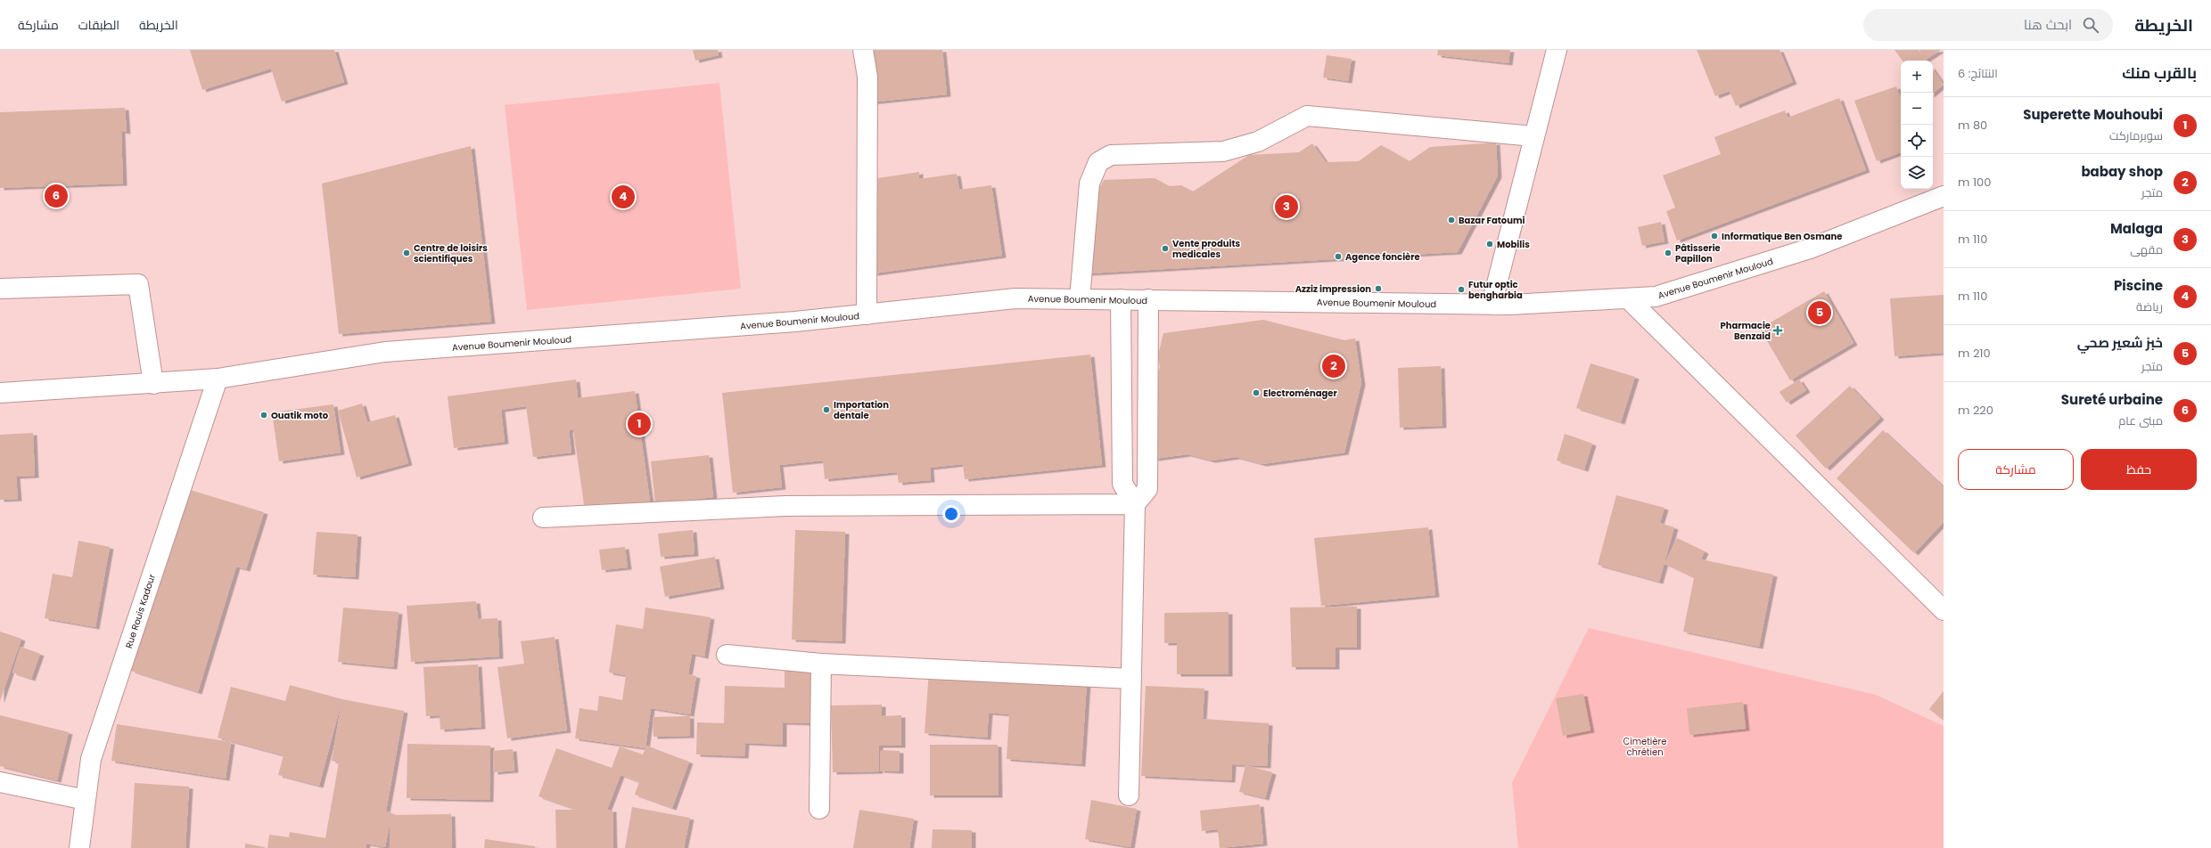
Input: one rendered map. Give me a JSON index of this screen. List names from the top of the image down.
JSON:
{
  "streets": {
    "street": ["Avenue Boumenir Mouloud", "Rue Rouis Kadour"]
  },
  "crossings": [
    ["Avenue Boumenir Mouloud", "Rue Rouis Kadour"]
  ],
  "parks": ["Cimetière chrétien"],
  "places": {
    "other": [
      "Bazar Fatoumi",
      "Informatique Ben Osmane",
      "Mobilis",
      "Vente produits medicales",
      "Centre de loisirs scientifiques",
      "Pâtisserie Papillon",
      "Agence foncière",
      "Azziz impression",
      "Futur optic bengharbia",
      "Electroménager",
      "Importation dentale",
      "Ouatik moto"
    ],
    "health": ["Pharmacie Benzaid"]
  },
  "page": {
    "header": "الخريطة",
    "search": "ابحث هنا",
    "nav": ["الخريطة", "الطبقات", "مشاركة"],
    "heading": ["بالقرب منك", "النتائج: 6"],
    "map_buttons": ["+", "−"],
    "list": [
      {
        "mark": "1",
        "name": "Superette Mouhoubi",
        "note": "سوبرماركت",
        "value": "80 m"
      },
      {
        "mark": "2",
        "name": "babay shop",
        "note": "متجر",
        "value": "100 m"
      },
      {
        "mark": "3",
        "name": "Malaga",
        "note": "مقهى",
        "value": "110 m"
      },
      {
        "mark": "4",
        "name": "Piscine",
        "note": "رياضة",
        "value": "110 m"
      },
      {
        "mark": "5",
        "name": "خبز شعير صحي",
        "note": "متجر",
        "value": "210 m"
      },
      {
        "mark": "6",
        "name": "Sureté urbaine",
        "note": "مبنى عام",
        "value": "220 m"
      }
    ],
    "pins": [
      "6",
      "4",
      "3",
      "5",
      "2",
      "1"
    ],
    "buttons": ["حفظ", "مشاركة"]
  }
}
